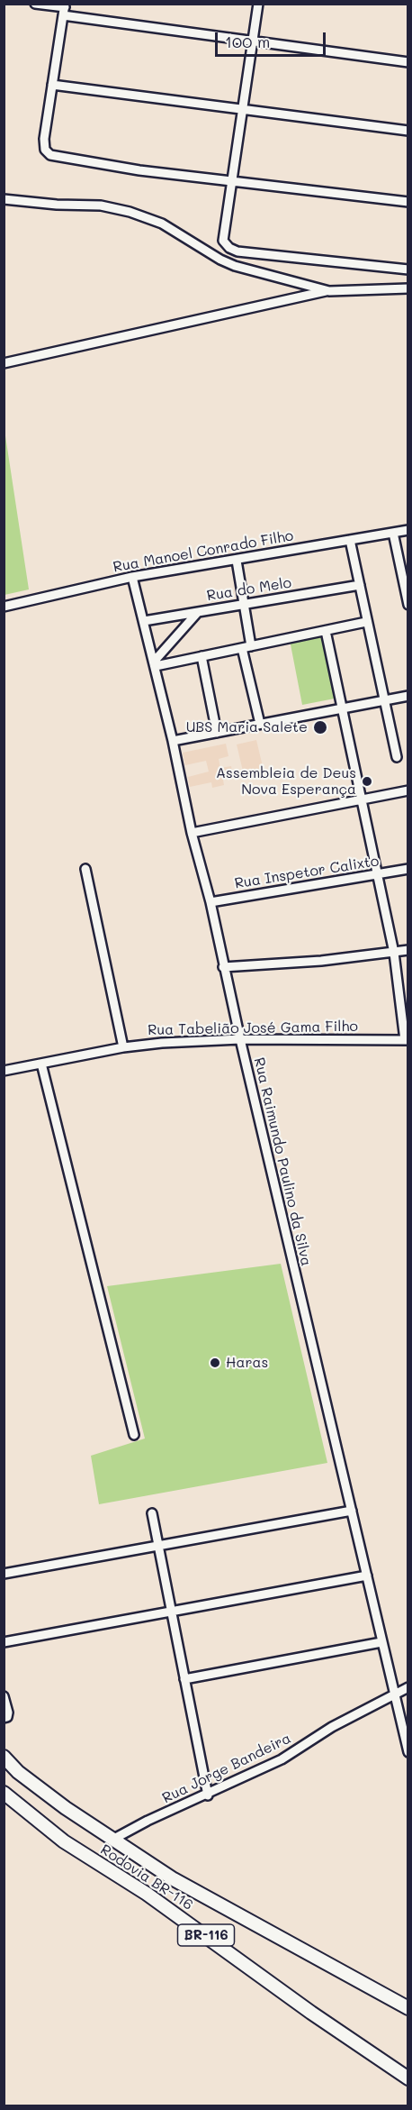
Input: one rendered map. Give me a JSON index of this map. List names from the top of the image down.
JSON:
{
  "streets": {
    "highway": ["Rodovia BR-116", "BR-116"],
    "street": [
      "Rua Manoel Conrado Filho",
      "Rua do Melo",
      "Rua Inspetor Calixto",
      "Rua Tabelião José Gama Filho",
      "Rua Raimundo Paulino da Silva",
      "Rua Jorge Bandeira"
    ]
  },
  "crossings": [
    ["Rua Manoel Conrado Filho", "Rua Raimundo Paulino da Silva"],
    ["Rua do Melo", "Rua Raimundo Paulino da Silva"],
    ["Rua Inspetor Calixto", "Rua Raimundo Paulino da Silva"],
    ["Rua Tabelião José Gama Filho", "Rua Raimundo Paulino da Silva"],
    ["Rua Raimundo Paulino da Silva", "Rua Jorge Bandeira"],
    ["Rua Jorge Bandeira", "Rodovia BR-116"]
  ],
  "places": ["UBS Maria Salete", "Assembleia de Deus Nova Esperança", "Haras"],
  "scale_bar": "100 m"
}
